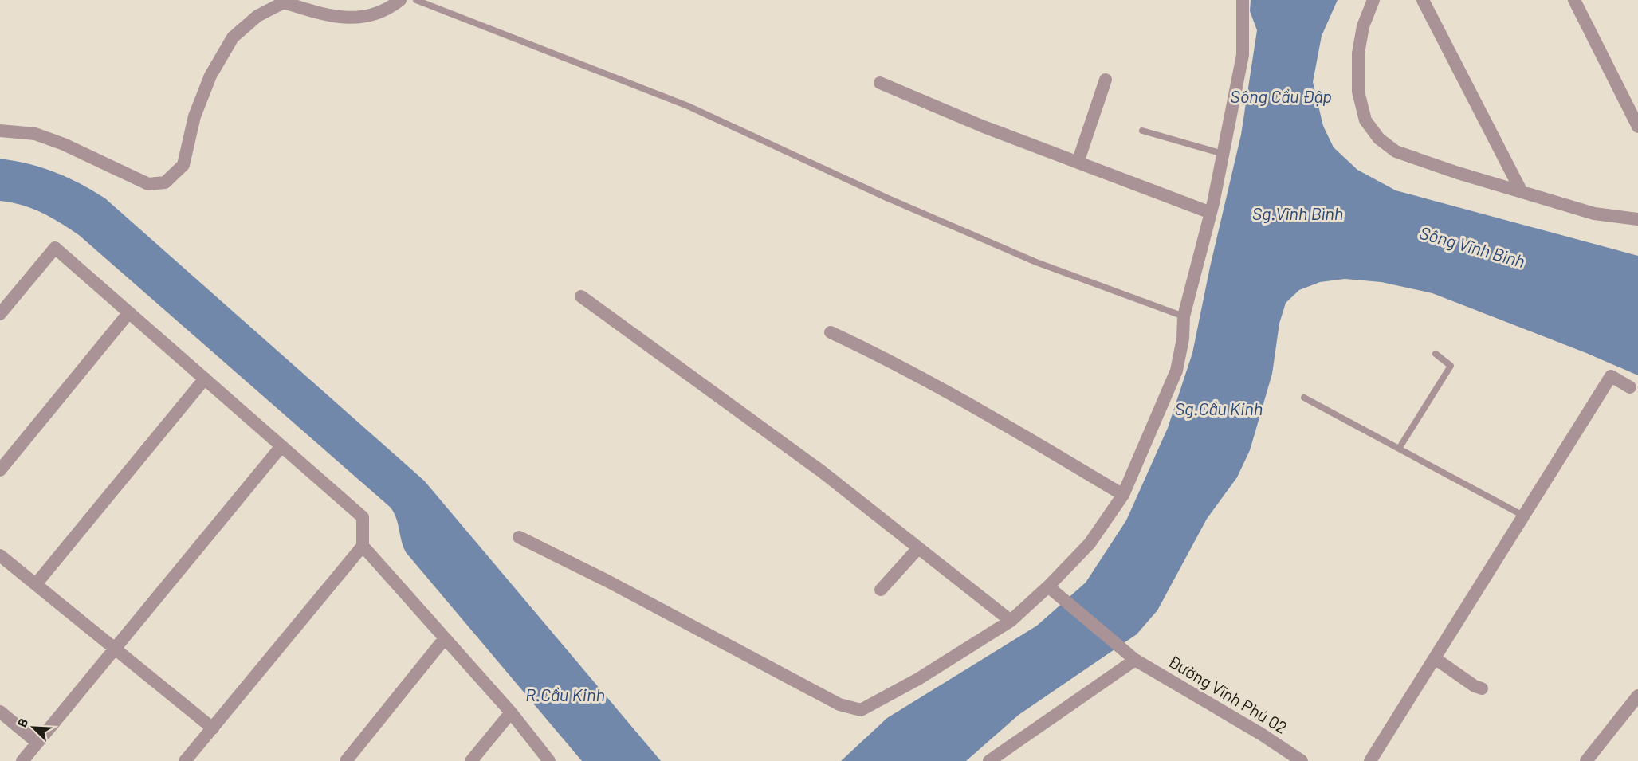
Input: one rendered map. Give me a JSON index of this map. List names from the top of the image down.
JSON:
{
  "streets": {
    "street": ["Đường Vĩnh Phú 02"]
  },
  "water": [
    "Sông Cầu Đập",
    "Sg.Vĩnh Bình",
    "Sông Vĩnh Bình",
    "Sg.Cầu Kinh",
    "R.Cầu Kinh"
  ],
  "north": "top left"
}
